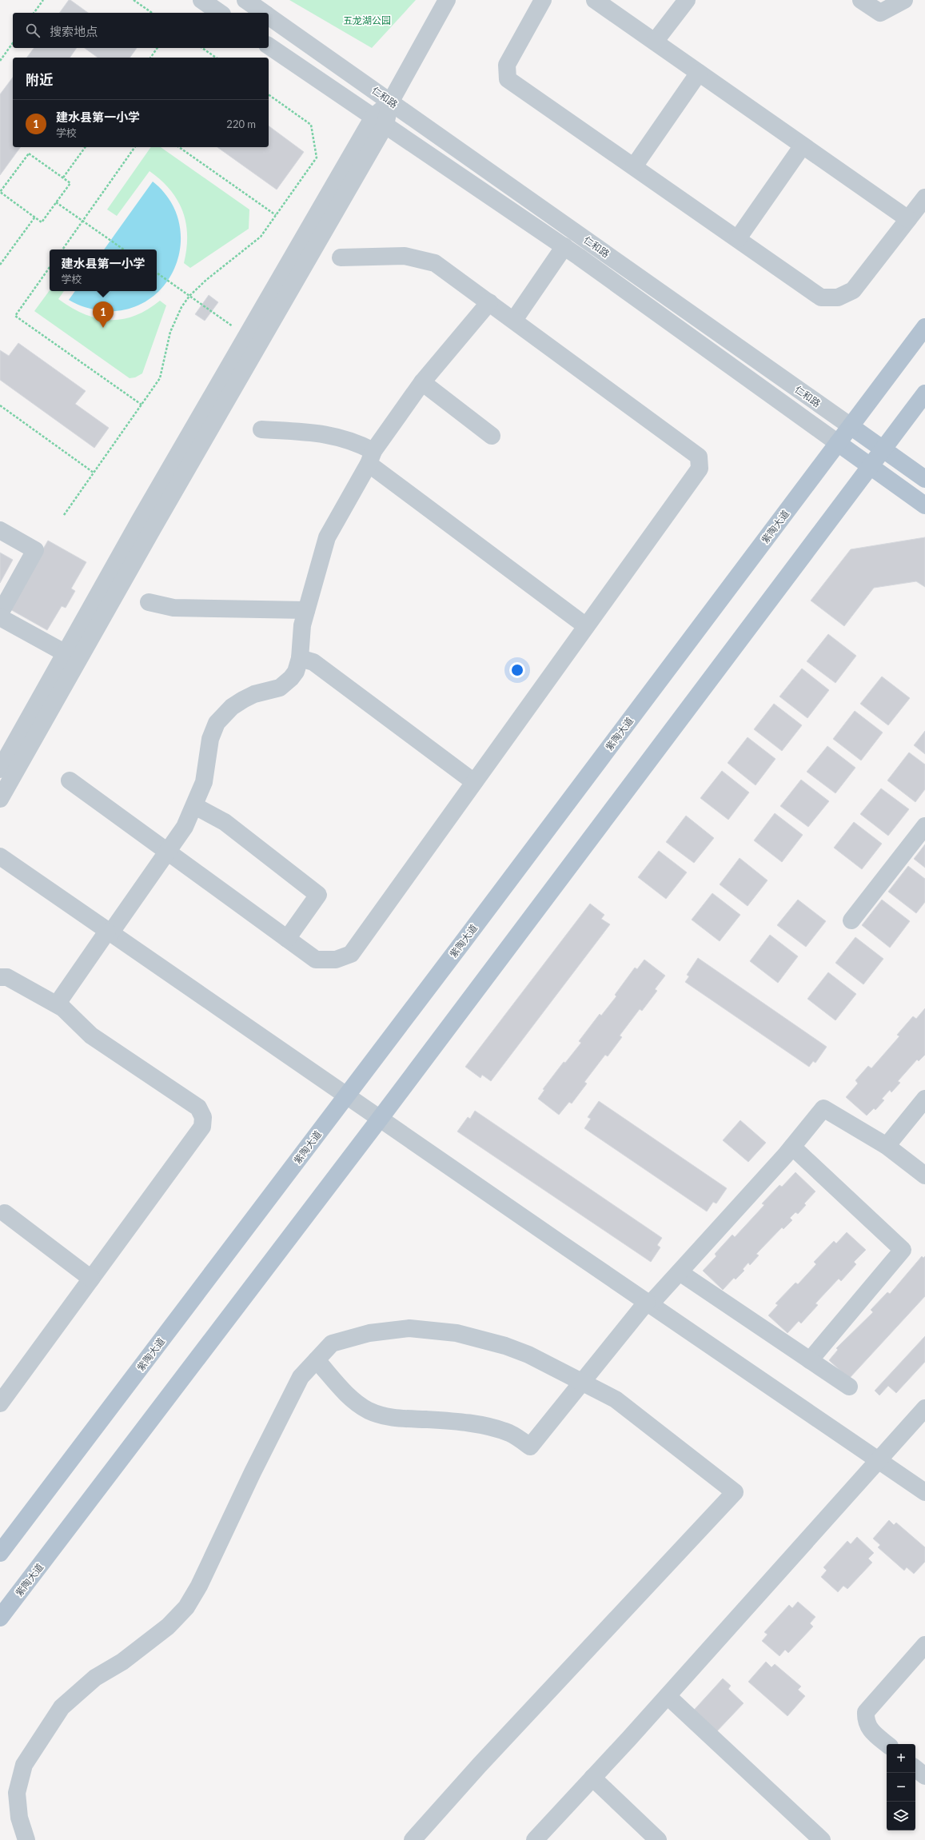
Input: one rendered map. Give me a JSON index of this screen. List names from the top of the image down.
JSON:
{
  "streets": {
    "main road": ["仁和路", "紫陶大道"]
  },
  "crossings": [
    ["仁和路", "紫陶大道"]
  ],
  "parks": ["五龙湖公园"],
  "page": {
    "search": "搜索地点",
    "heading": "附近",
    "list": [
      {
        "mark": "1",
        "name": "建水县第一小学",
        "note": "学校",
        "value": "220 m"
      }
    ],
    "popup": ["建水县第一小学", "学校"],
    "pins": "1",
    "map_buttons": ["+", "−"]
  }
}
